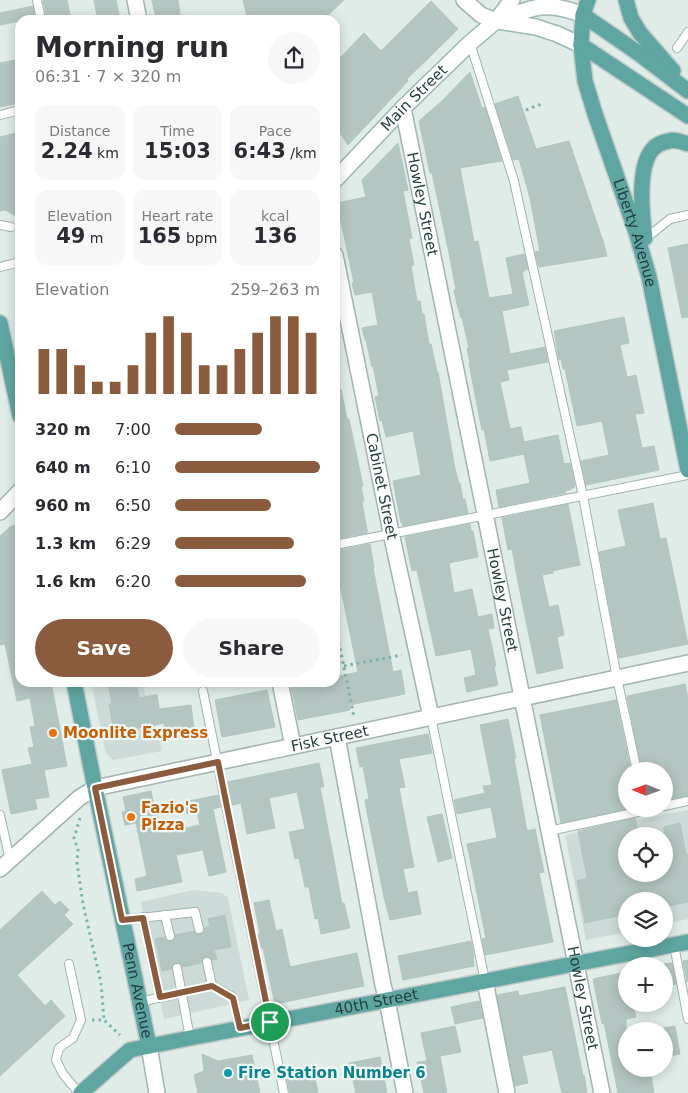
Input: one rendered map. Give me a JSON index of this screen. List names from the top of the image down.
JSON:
{
  "streets": {
    "main road": ["Liberty Avenue", "Penn Avenue", "40th Street"],
    "street": [
      "Main Street",
      "Howley Street",
      "Cabinet Street",
      "Fisk Street"
    ]
  },
  "crossings": [
    ["Main Street", "Howley Street"],
    ["Main Street", "Liberty Avenue"],
    ["Howley Street", "Fisk Street"],
    ["Howley Street", "40th Street"],
    ["Cabinet Street", "Fisk Street"],
    ["Fisk Street", "Penn Avenue"],
    ["Penn Avenue", "40th Street"]
  ],
  "places": ["Moonlite Express", "Fazio's Pizza", "Fire Station Number 6"],
  "north": "left",
  "page": {
    "heading": ["Morning run", "06:31 · 7 × 320 m"],
    "stats": [
      ["Distance", "2.24 km"],
      ["Time", "15:03"],
      ["Pace", "6:43 /km"],
      ["Elevation", "49 m"],
      ["Heart rate", "165 bpm"],
      ["kcal", "136"]
    ],
    "chart": ["Elevation", "259–263 m"],
    "list": [
      {
        "name": "320 m",
        "note": "7:00"
      },
      {
        "name": "640 m",
        "note": "6:10"
      },
      {
        "name": "960 m",
        "note": "6:50"
      },
      {
        "name": "1.3 km",
        "note": "6:29"
      },
      {
        "name": "1.6 km",
        "note": "6:20"
      }
    ],
    "buttons": ["Save", "Share"],
    "map_buttons": ["+", "−"]
  }
}
